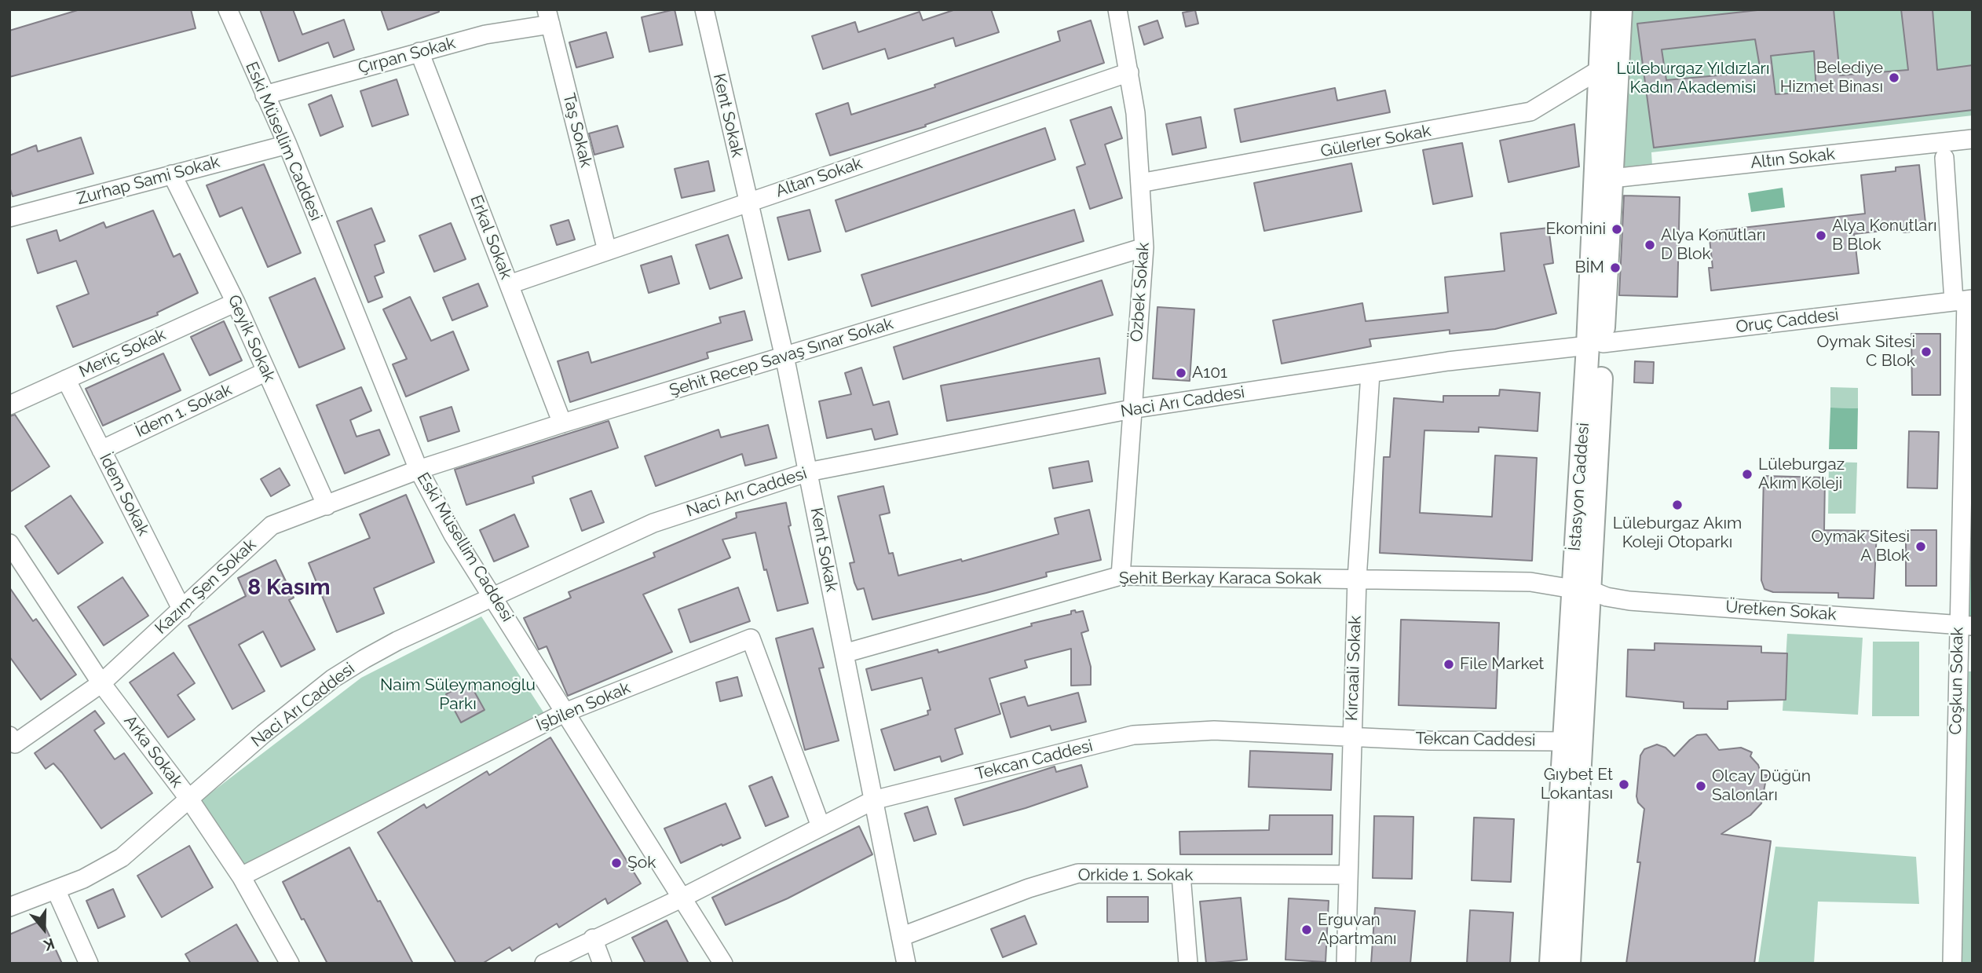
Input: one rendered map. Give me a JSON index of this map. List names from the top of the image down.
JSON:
{
  "streets": {
    "main road": ["İstasyon Caddesi"],
    "street": [
      "Çırpan Sokak",
      "Kent Sokak",
      "Taş Sokak",
      "Eski Müsellim Caddesi",
      "Gülerler Sokak",
      "Altın Sokak",
      "Altan Sokak",
      "Zurhap Sami Sokak",
      "Erkal Sokak",
      "Özbek Sokak",
      "Oruç Caddesi",
      "Geyik Sokak",
      "Meriç Sokak",
      "Şehit Recep Savaş Sınar Sokak",
      "Naci Arı Caddesi",
      "İdem 1. Sokak",
      "İdem Sokak",
      "Şehit Berkay Karaca Sokak",
      "Kazım Şen Sokak",
      "Üretken Sokak",
      "Kırcaali Sokak",
      "Coşkun Sokak",
      "İşbilen Sokak",
      "Tekcan Caddesi",
      "Arka Sokak",
      "Orkide 1. Sokak"
    ]
  },
  "crossings": [
    ["Çırpan Sokak", "Taş Sokak"],
    ["Çırpan Sokak", "Eski Müsellim Caddesi"],
    ["Çırpan Sokak", "Erkal Sokak"],
    ["Kent Sokak", "Altan Sokak"],
    ["Kent Sokak", "Şehit Recep Savaş Sınar Sokak"],
    ["Kent Sokak", "Naci Arı Caddesi"],
    ["Kent Sokak", "Şehit Berkay Karaca Sokak"],
    ["Kent Sokak", "Tekcan Caddesi"],
    ["Kent Sokak", "Orkide 1. Sokak"],
    ["Taş Sokak", "Altan Sokak"],
    ["Eski Müsellim Caddesi", "Zurhap Sami Sokak"],
    ["Eski Müsellim Caddesi", "Şehit Recep Savaş Sınar Sokak"],
    ["Eski Müsellim Caddesi", "Naci Arı Caddesi"],
    ["Eski Müsellim Caddesi", "Kazım Şen Sokak"],
    ["Eski Müsellim Caddesi", "İşbilen Sokak"],
    ["Eski Müsellim Caddesi", "Tekcan Caddesi"],
    ["Gülerler Sokak", "Özbek Sokak"],
    ["Gülerler Sokak", "İstasyon Caddesi"],
    ["Altın Sokak", "İstasyon Caddesi"],
    ["Altan Sokak", "Erkal Sokak"],
    ["Altan Sokak", "Özbek Sokak"],
    ["Zurhap Sami Sokak", "Geyik Sokak"],
    ["Erkal Sokak", "Şehit Recep Savaş Sınar Sokak"],
    ["Özbek Sokak", "Şehit Recep Savaş Sınar Sokak"],
    ["Özbek Sokak", "Naci Arı Caddesi"],
    ["Özbek Sokak", "Şehit Berkay Karaca Sokak"],
    ["Oruç Caddesi", "Naci Arı Caddesi"],
    ["Oruç Caddesi", "İstasyon Caddesi"],
    ["Oruç Caddesi", "Coşkun Sokak"],
    ["Geyik Sokak", "Meriç Sokak"],
    ["Geyik Sokak", "İdem 1. Sokak"],
    ["Geyik Sokak", "Kazım Şen Sokak"],
    ["Meriç Sokak", "İdem Sokak"],
    ["Şehit Recep Savaş Sınar Sokak", "Kazım Şen Sokak"],
    ["Naci Arı Caddesi", "İstasyon Caddesi"],
    ["Naci Arı Caddesi", "Kırcaali Sokak"],
    ["Naci Arı Caddesi", "Arka Sokak"],
    ["İdem 1. Sokak", "İdem Sokak"],
    ["İstasyon Caddesi", "Şehit Berkay Karaca Sokak"],
    ["İstasyon Caddesi", "Üretken Sokak"],
    ["İstasyon Caddesi", "Tekcan Caddesi"],
    ["İdem Sokak", "Kazım Şen Sokak"],
    ["Şehit Berkay Karaca Sokak", "Üretken Sokak"],
    ["Şehit Berkay Karaca Sokak", "Kırcaali Sokak"],
    ["Kazım Şen Sokak", "Arka Sokak"],
    ["Üretken Sokak", "Coşkun Sokak"],
    ["Kırcaali Sokak", "Tekcan Caddesi"],
    ["Kırcaali Sokak", "Orkide 1. Sokak"],
    ["İşbilen Sokak", "Tekcan Caddesi"],
    ["İşbilen Sokak", "Arka Sokak"]
  ],
  "districts": ["8 Kasım"],
  "parks": ["Lüleburgaz Yıldızları Kadın Akademisi", "Naim Süleymanoğlu Parkı"],
  "places": [
    "Belediye Hizmet Binası",
    "Ekomini",
    "Alya Konutları B Blok",
    "Alya Konutları D Blok",
    "BİM",
    "Oymak Sitesi C Blok",
    "A101",
    "Lüleburgaz Akım Koleji",
    "Lüleburgaz Akım Koleji Otoparkı",
    "Oymak Sitesi A Blok",
    "File Market",
    "Gıybet Et Lokantası",
    "Olcay Düğün Salonları",
    "Şok",
    "Erguvan Apartmanı"
  ],
  "north": "bottom"
}
